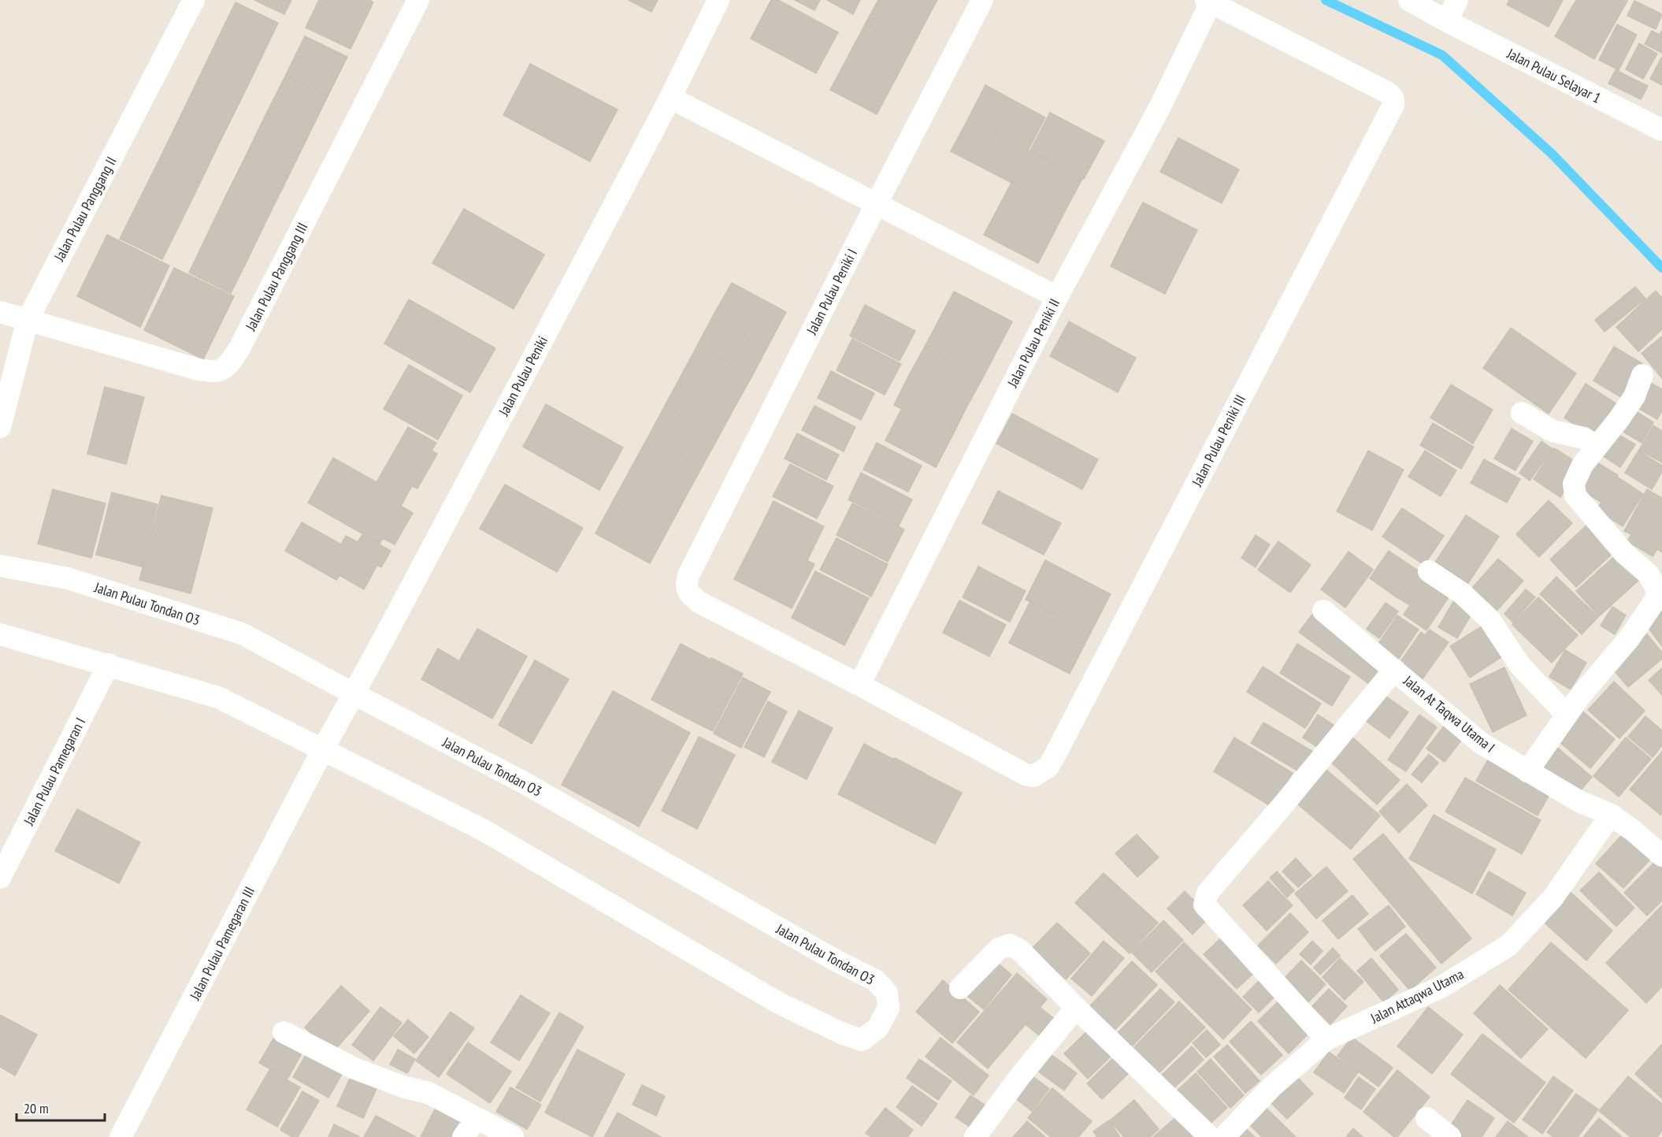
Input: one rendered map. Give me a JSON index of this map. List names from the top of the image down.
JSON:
{
  "streets": {
    "street": [
      "Jalan Pulau Selayar 1",
      "Jalan Pulau Panggang II",
      "Jalan Pulau Panggang III",
      "Jalan Pulau Peniki I",
      "Jalan Pulau Peniki II",
      "Jalan Pulau Peniki",
      "Jalan Pulau Peniki III",
      "Jalan Pulau Tondan O3",
      "Jalan At Taqwa Utama I",
      "Jalan Pulau Pamegaran I",
      "Jalan Pulau Pamegaran III",
      "Jalan Attaqwa Utama"
    ]
  },
  "crossings": [
    ["Jalan Pulau Panggang II", "Jalan Pulau Panggang III"],
    ["Jalan Pulau Peniki I", "Jalan Pulau Peniki II"],
    ["Jalan Pulau Peniki I", "Jalan Pulau Peniki III"],
    ["Jalan Pulau Peniki II", "Jalan Pulau Peniki III"],
    ["Jalan Pulau Peniki", "Jalan Pulau Tondan O3"],
    ["Jalan Pulau Peniki", "Jalan Pulau Pamegaran III"],
    ["Jalan Pulau Tondan O3", "Jalan Pulau Pamegaran I"],
    ["Jalan Pulau Tondan O3", "Jalan Pulau Pamegaran III"],
    ["Jalan At Taqwa Utama I", "Jalan Attaqwa Utama"]
  ],
  "scale_bar": "20 m"
}
